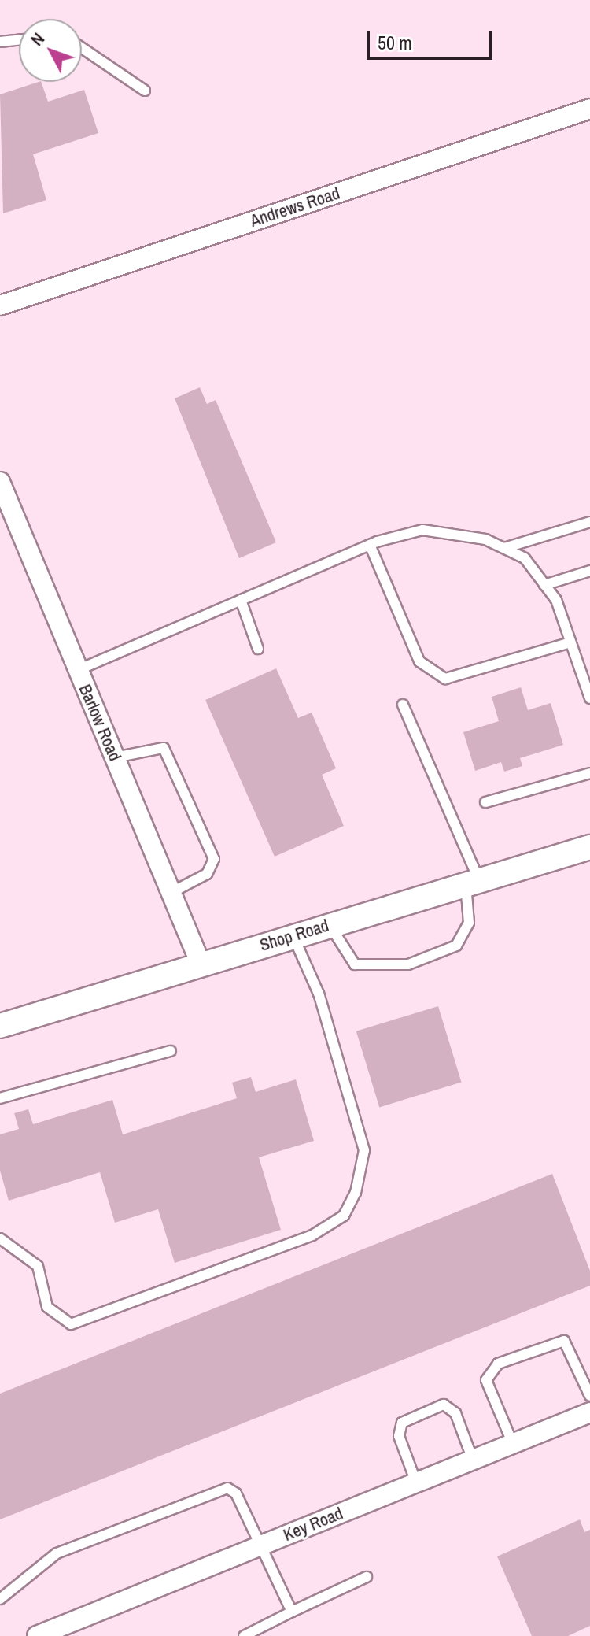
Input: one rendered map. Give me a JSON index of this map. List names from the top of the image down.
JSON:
{
  "streets": {
    "street": [
      "Andrews Road",
      "Barlow Road",
      "Shop Road",
      "Key Road"
    ]
  },
  "crossings": [
    ["Barlow Road", "Shop Road"]
  ],
  "scale_bar": "50 m",
  "north": "top left"
}
